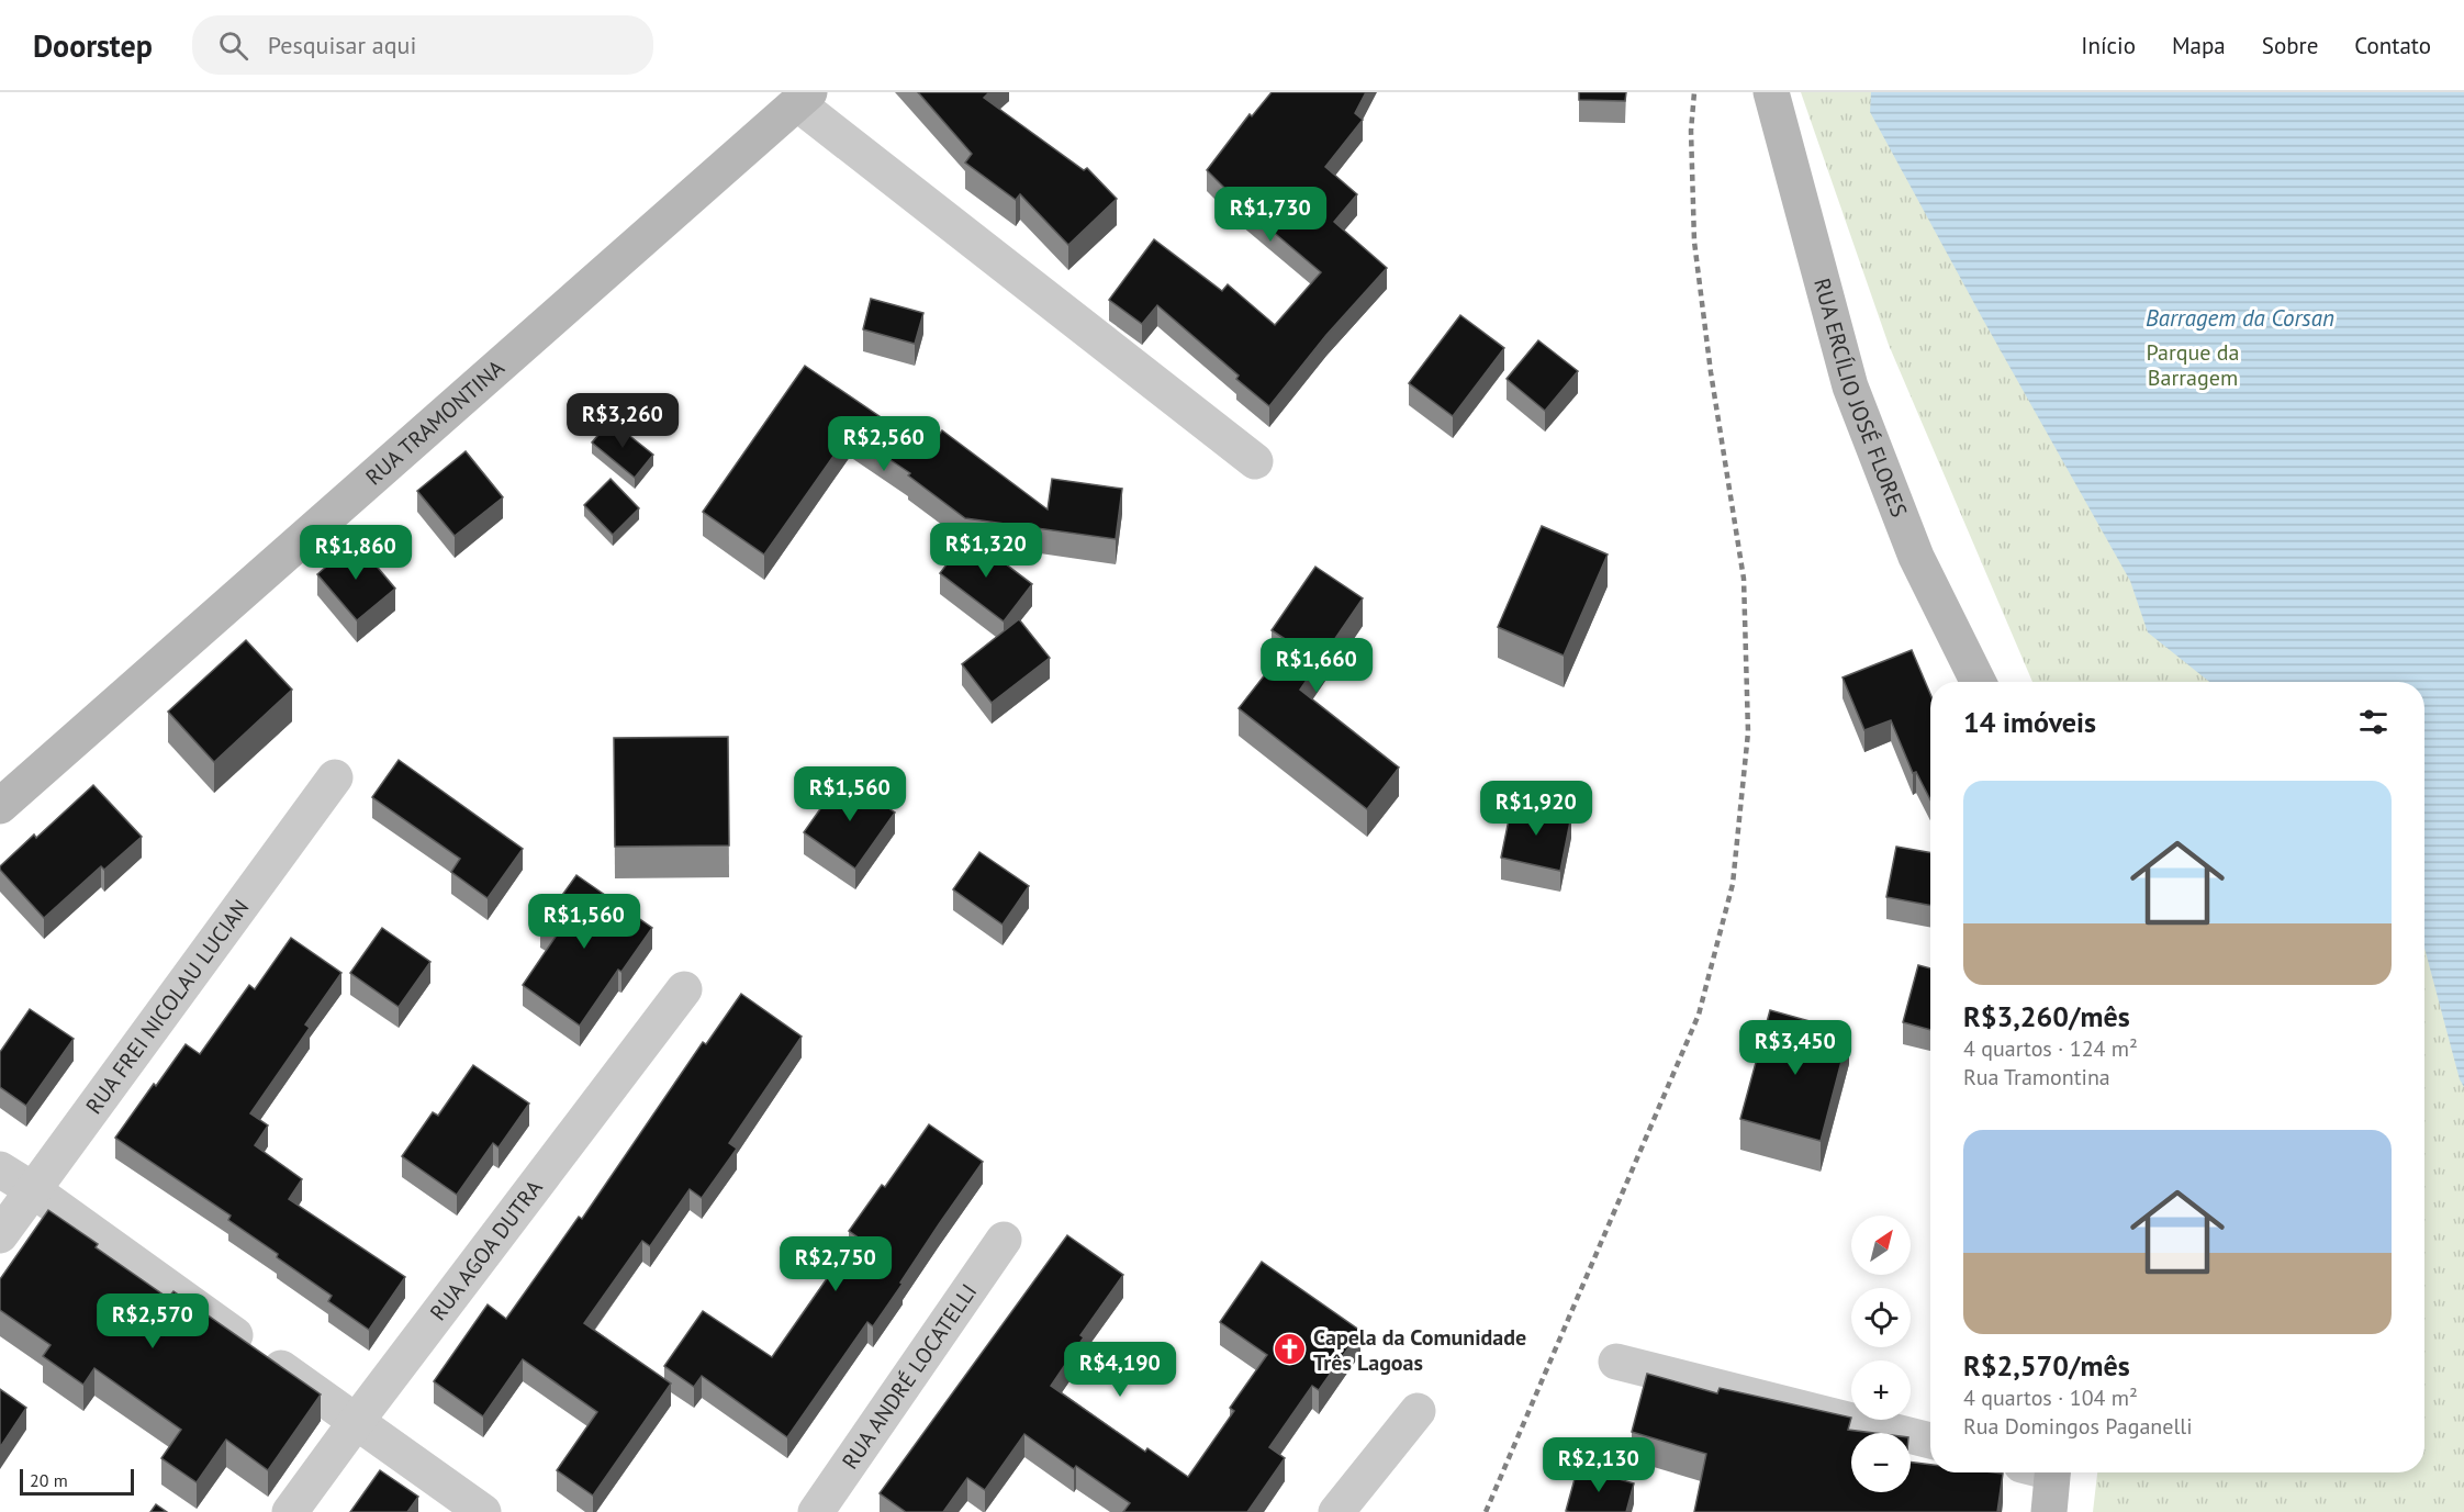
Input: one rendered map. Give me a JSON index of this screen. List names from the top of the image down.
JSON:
{
  "streets": {
    "street": [
      "RUA ERCÍLIO JOSÉ FLORES",
      "RUA TRAMONTINA",
      "RUA FREI NICOLAU LUCIAN",
      "RUA AGOA DUTRA",
      "RUA ANDRÉ LOCATELLI"
    ]
  },
  "water": ["Barragem da Corsan"],
  "parks": ["Parque da Barragem"],
  "places": {
    "church": ["Capela da Comunidade Três Lagoas"]
  },
  "scale_bar": "20 m",
  "north": "top right",
  "page": {
    "header": "Doorstep",
    "search": "Pesquisar aqui",
    "nav": [
      "Início",
      "Mapa",
      "Sobre",
      "Contato"
    ],
    "price": [
      "R$1,730",
      "R$3,260",
      "R$2,560",
      "R$1,320",
      "R$1,860",
      "R$1,660",
      "R$1,560",
      "R$1,920",
      "R$1,560",
      "R$3,450",
      "R$2,750",
      "R$2,570",
      "R$4,190",
      "R$2,130"
    ],
    "heading": "14 imóveis",
    "list": [
      {
        "name": "R$3,260/mês",
        "note": "4 quartos · 124 m² · Rua Tramontina"
      },
      {
        "name": "R$2,570/mês",
        "note": "4 quartos · 104 m² · Rua Domingos Paganelli"
      }
    ],
    "map_buttons": ["+", "−"],
    "scale": "20 m"
  }
}
